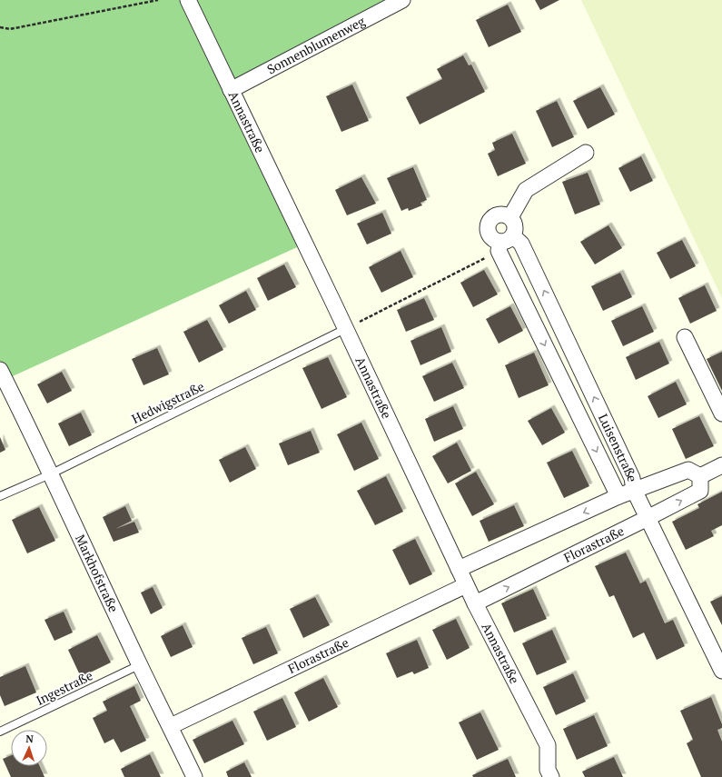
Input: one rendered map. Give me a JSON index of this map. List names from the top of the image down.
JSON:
{
  "streets": {
    "street": [
      "Sonnenblumenweg",
      "Annastraße",
      "Luisenstraße",
      "Florastraße",
      "Markhofstraße"
    ],
    "lane": ["Hedwigstraße", "Ingestraße"]
  },
  "crossings": [
    ["Sonnenblumenweg", "Annastraße"],
    ["Annastraße", "Hedwigstraße"],
    ["Annastraße", "Florastraße"],
    ["Hedwigstraße", "Markhofstraße"],
    ["Luisenstraße", "Florastraße"],
    ["Florastraße", "Markhofstraße"],
    ["Markhofstraße", "Ingestraße"]
  ],
  "north": "top"
}
